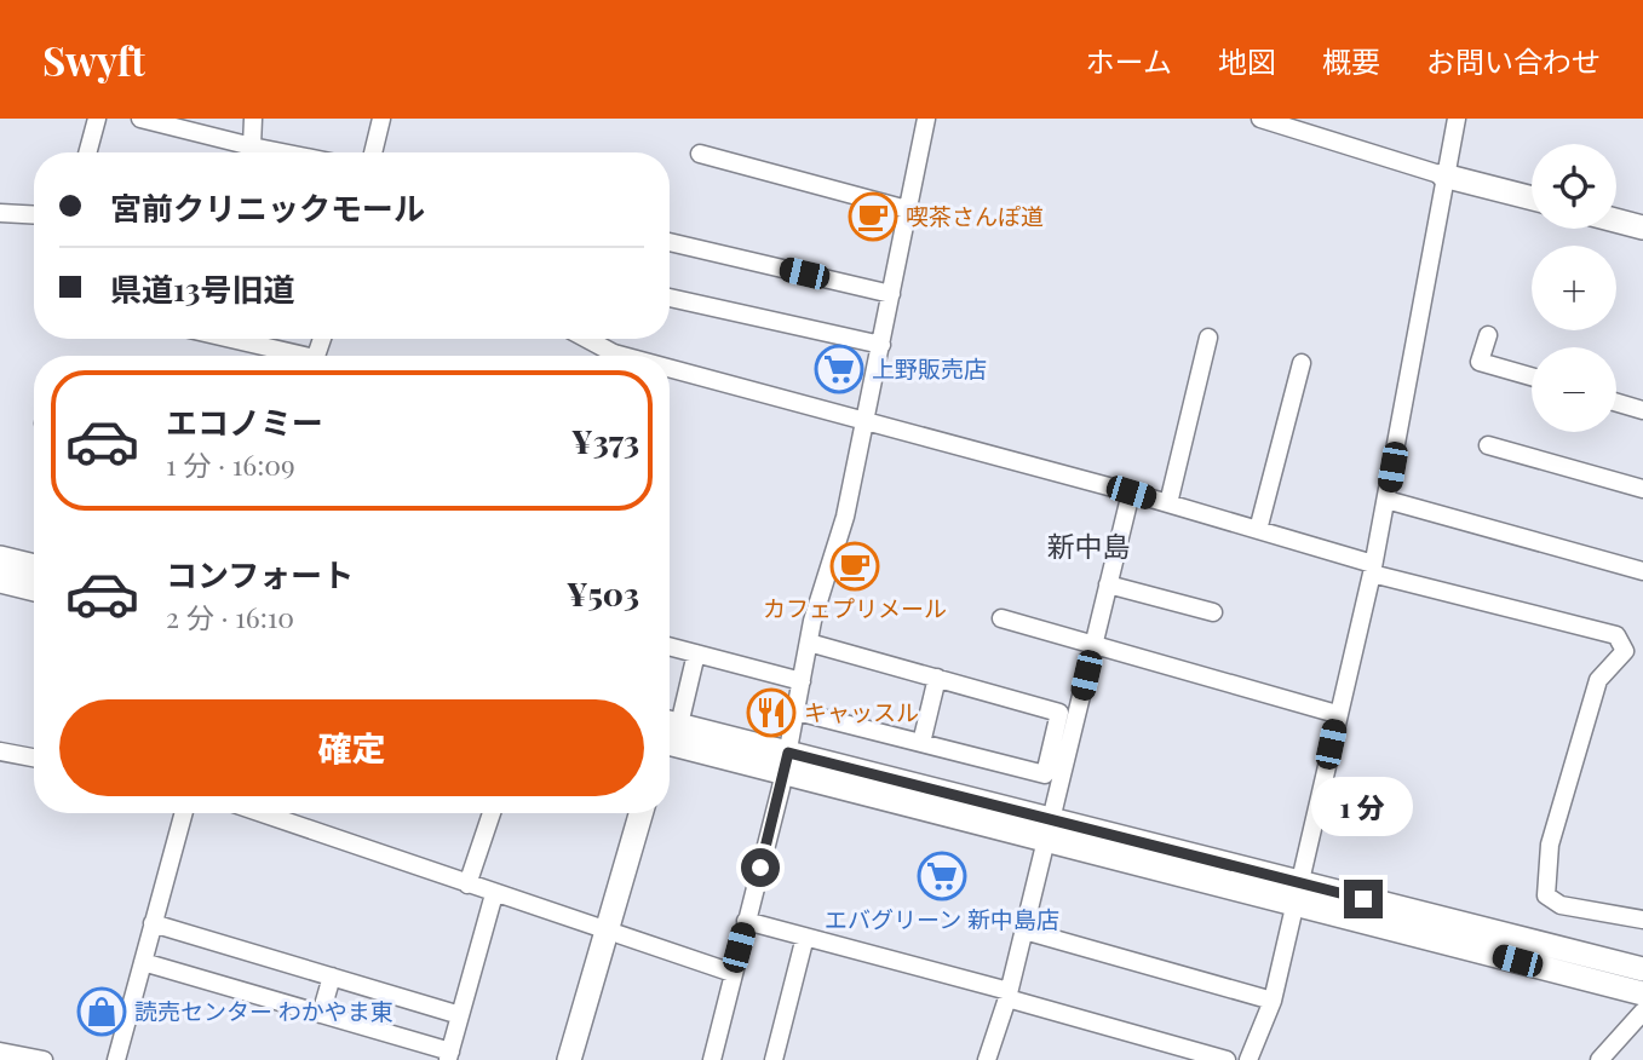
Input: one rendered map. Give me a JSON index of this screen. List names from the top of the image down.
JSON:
{
  "districts": ["新中島"],
  "places": {
    "cafe": ["喫茶さんぽ道", "カフェプリメール"],
    "supermarket": ["上野販売店", "エバグリーン 新中島店"],
    "restaurant": ["キャッスル"],
    "shop": ["読売センター わかやま東"]
  },
  "page": {
    "header": "Swyft",
    "nav": [
      "ホーム",
      "地図",
      "概要",
      "お問い合わせ"
    ],
    "map_buttons": ["+", "−"],
    "banner": ["宮前クリニックモール", "県道13号旧道"],
    "list": [
      {
        "name": "エコノミー",
        "note": "1 分 · 16:09",
        "value": "¥373"
      },
      {
        "name": "コンフォート",
        "note": "2 分 · 16:10",
        "value": "¥503"
      }
    ],
    "buttons": "確定",
    "bubble": "1 分"
  }
}
